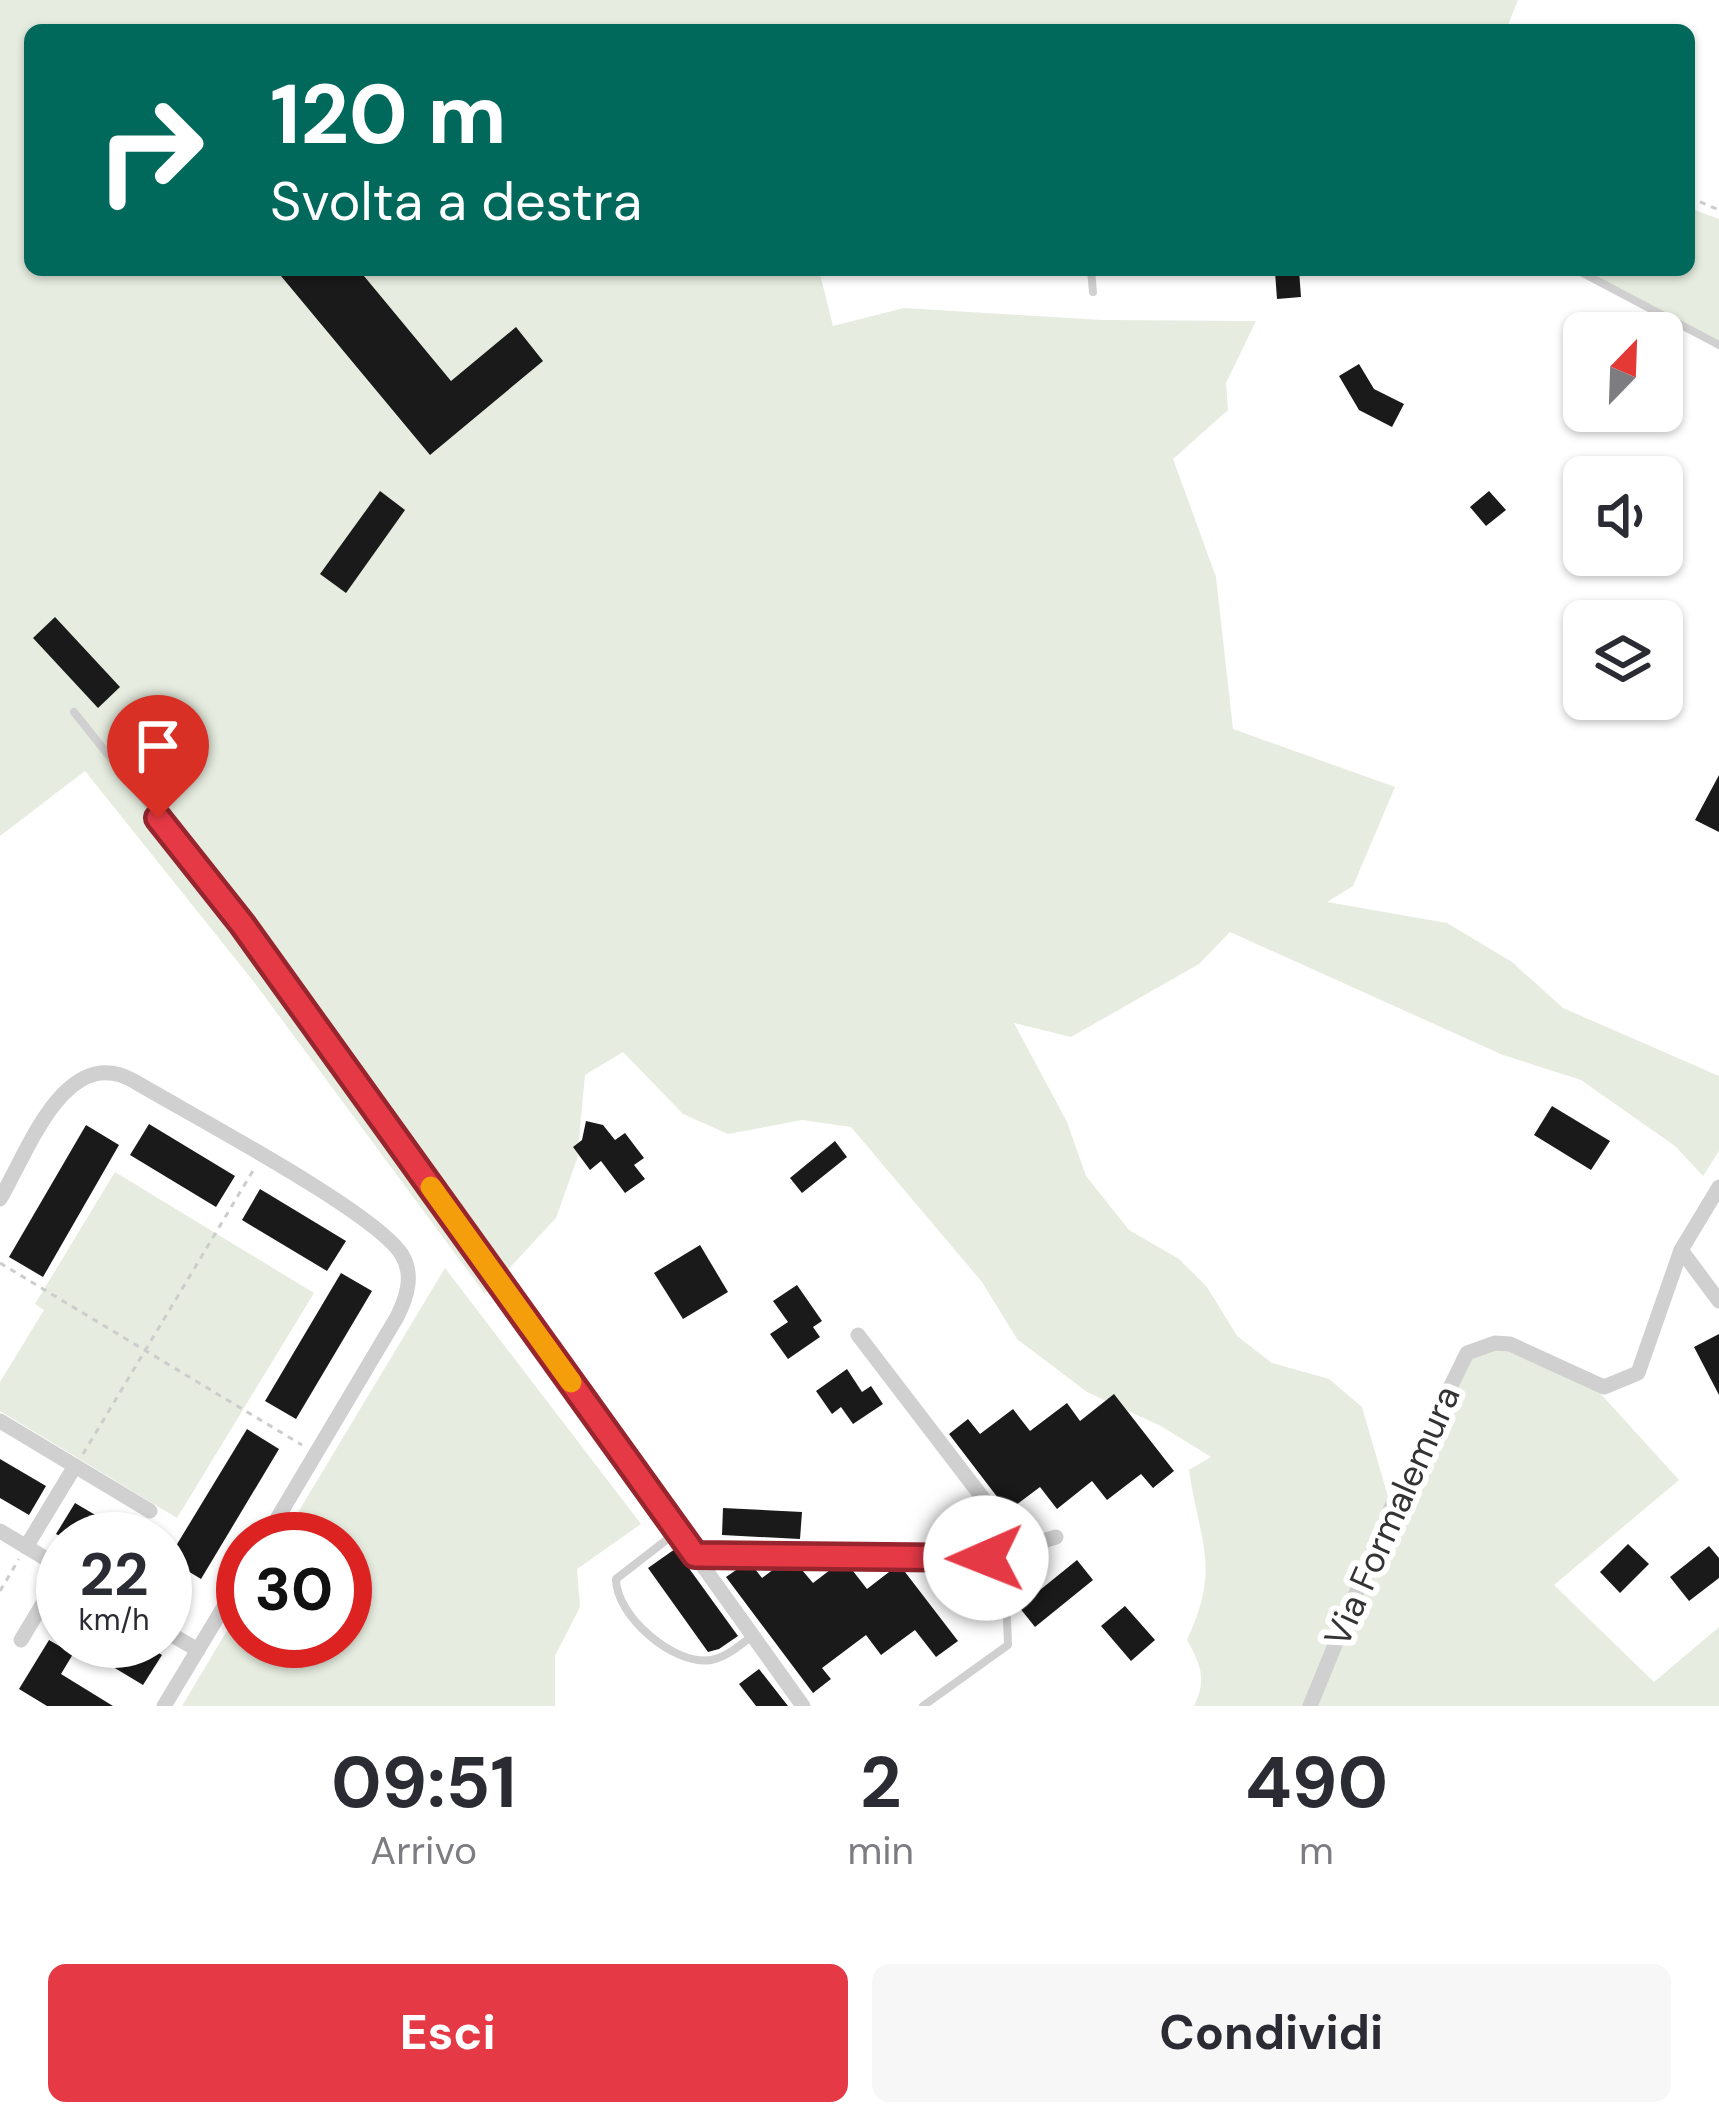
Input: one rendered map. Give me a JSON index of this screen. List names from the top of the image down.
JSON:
{
  "streets": {
    "street": ["Via Formalemura"]
  },
  "north": "top right",
  "page": {
    "turn": ["120 m", "Svolta a destra"],
    "speed": "22 km/h",
    "limit": "30",
    "eta": [
      "09:51",
      "Arrivo",
      "2",
      "min",
      "490",
      "m"
    ],
    "buttons": ["Esci", "Condividi"]
  }
}
